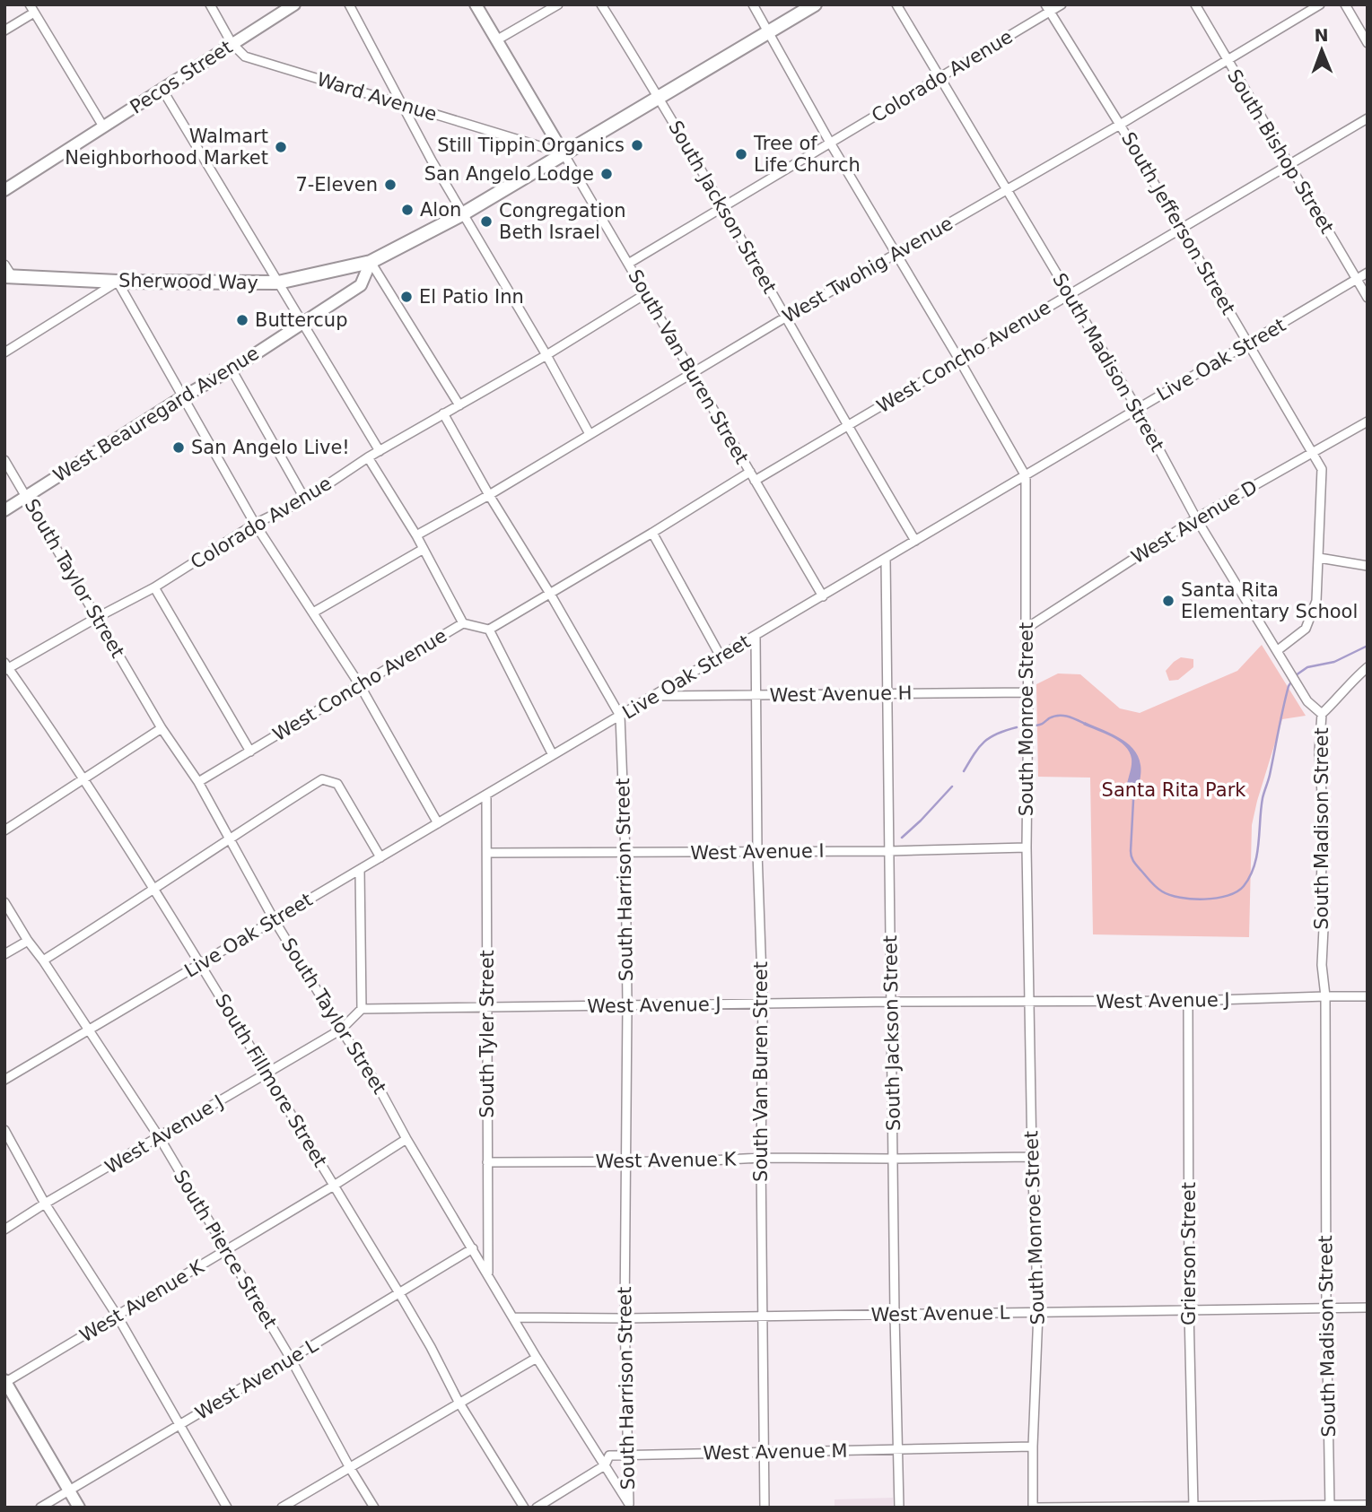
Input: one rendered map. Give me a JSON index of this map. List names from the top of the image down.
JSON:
{
  "streets": {
    "main road": ["Sherwood Way"],
    "street": [
      "Colorado Avenue",
      "Pecos Street",
      "Ward Avenue",
      "South Bishop Street",
      "South Jackson Street",
      "South Jefferson Street",
      "West Twohig Avenue",
      "West Concho Avenue",
      "Live Oak Street",
      "South Madison Street",
      "South Van Buren Street",
      "West Beauregard Avenue",
      "West Avenue D",
      "South Taylor Street",
      "West Avenue H",
      "South Monroe Street",
      "West Avenue I",
      "South Harrison Street",
      "West Avenue J",
      "South Tyler Street",
      "South Fillmore Street",
      "West Avenue K",
      "South Pierce Street",
      "Grierson Street",
      "West Avenue L",
      "West Avenue M"
    ]
  },
  "crossings": [
    ["Colorado Avenue", "South Jackson Street"],
    ["Colorado Avenue", "South Jefferson Street"],
    ["Colorado Avenue", "South Madison Street"],
    ["Colorado Avenue", "South Van Buren Street"],
    ["Colorado Avenue", "South Taylor Street"],
    ["Colorado Avenue", "South Monroe Street"],
    ["Colorado Avenue", "South Harrison Street"],
    ["Colorado Avenue", "South Fillmore Street"],
    ["Pecos Street", "Ward Avenue"],
    ["Ward Avenue", "South Van Buren Street"],
    ["South Bishop Street", "West Twohig Avenue"],
    ["South Bishop Street", "West Concho Avenue"],
    ["South Bishop Street", "Live Oak Street"],
    ["South Jackson Street", "West Twohig Avenue"],
    ["South Jackson Street", "West Concho Avenue"],
    ["South Jackson Street", "Live Oak Street"],
    ["South Jackson Street", "West Avenue H"],
    ["South Jackson Street", "West Avenue I"],
    ["South Jackson Street", "West Avenue J"],
    ["South Jackson Street", "West Avenue K"],
    ["South Jackson Street", "West Avenue L"],
    ["South Jackson Street", "West Avenue M"],
    ["South Jefferson Street", "West Twohig Avenue"],
    ["South Jefferson Street", "West Concho Avenue"],
    ["South Jefferson Street", "Live Oak Street"],
    ["South Jefferson Street", "South Madison Street"],
    ["South Jefferson Street", "West Avenue D"],
    ["West Twohig Avenue", "South Madison Street"],
    ["West Twohig Avenue", "South Van Buren Street"],
    ["West Twohig Avenue", "South Monroe Street"],
    ["West Twohig Avenue", "South Harrison Street"],
    ["Sherwood Way", "West Beauregard Avenue"],
    ["West Concho Avenue", "South Madison Street"],
    ["West Concho Avenue", "South Van Buren Street"],
    ["West Concho Avenue", "South Taylor Street"],
    ["West Concho Avenue", "South Monroe Street"],
    ["Live Oak Street", "South Madison Street"],
    ["Live Oak Street", "South Van Buren Street"],
    ["Live Oak Street", "South Taylor Street"],
    ["Live Oak Street", "West Avenue H"],
    ["Live Oak Street", "South Monroe Street"],
    ["Live Oak Street", "South Harrison Street"],
    ["Live Oak Street", "South Tyler Street"],
    ["Live Oak Street", "South Fillmore Street"],
    ["Live Oak Street", "South Pierce Street"],
    ["South Madison Street", "West Avenue D"],
    ["South Madison Street", "West Avenue J"],
    ["South Madison Street", "West Avenue L"],
    ["South Van Buren Street", "West Avenue H"],
    ["South Van Buren Street", "West Avenue I"],
    ["South Van Buren Street", "West Avenue J"],
    ["South Van Buren Street", "West Avenue K"],
    ["South Van Buren Street", "West Avenue L"],
    ["South Van Buren Street", "West Avenue M"],
    ["West Beauregard Avenue", "South Taylor Street"],
    ["West Avenue D", "South Monroe Street"],
    ["South Taylor Street", "South Harrison Street"],
    ["South Taylor Street", "West Avenue J"],
    ["South Taylor Street", "South Tyler Street"],
    ["South Taylor Street", "West Avenue K"],
    ["South Taylor Street", "West Avenue L"],
    ["South Taylor Street", "West Avenue M"],
    ["West Avenue H", "South Monroe Street"],
    ["South Monroe Street", "West Avenue I"],
    ["South Monroe Street", "West Avenue J"],
    ["South Monroe Street", "West Avenue K"],
    ["South Monroe Street", "West Avenue L"],
    ["South Monroe Street", "West Avenue M"],
    ["West Avenue I", "South Harrison Street"],
    ["West Avenue I", "South Tyler Street"],
    ["South Harrison Street", "West Avenue J"],
    ["South Harrison Street", "West Avenue K"],
    ["South Harrison Street", "West Avenue L"],
    ["South Harrison Street", "West Avenue M"],
    ["West Avenue J", "South Tyler Street"],
    ["West Avenue J", "South Fillmore Street"],
    ["West Avenue J", "South Pierce Street"],
    ["West Avenue J", "Grierson Street"],
    ["South Tyler Street", "West Avenue K"],
    ["South Fillmore Street", "West Avenue K"],
    ["South Fillmore Street", "West Avenue L"],
    ["West Avenue K", "South Pierce Street"],
    ["South Pierce Street", "West Avenue L"],
    ["Grierson Street", "West Avenue L"]
  ],
  "parks": ["Santa Rita Park"],
  "places": [
    "Still Tippin Organics",
    "Walmart Neighborhood Market",
    "Tree of Life Church",
    "San Angelo Lodge",
    "7-Eleven",
    "Alon",
    "Congregation Beth Israel",
    "El Patio Inn",
    "Buttercup",
    "San Angelo Live!",
    "Santa Rita Elementary School"
  ],
  "north": "top"
}
